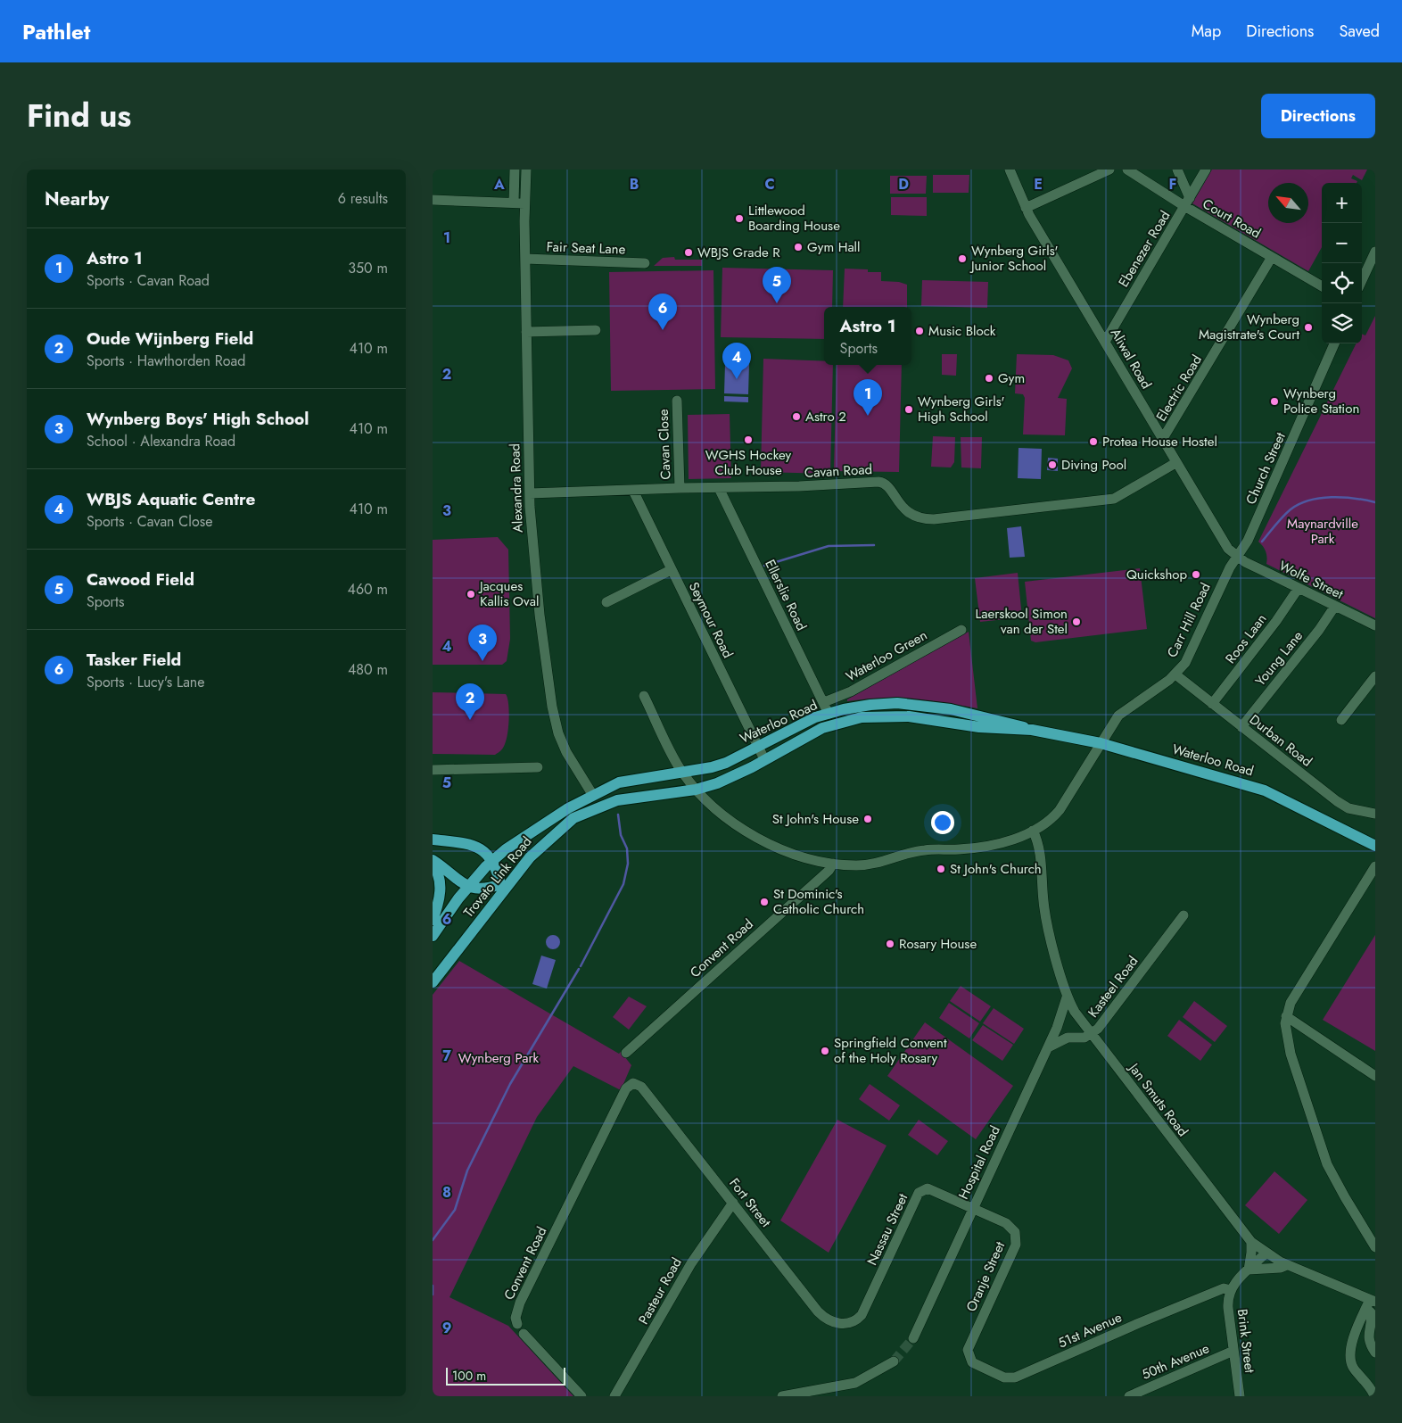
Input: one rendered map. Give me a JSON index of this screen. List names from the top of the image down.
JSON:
{
  "streets": {
    "main road": ["Waterloo Road", "Trovato Link Road"],
    "street": [
      "Court Road",
      "Fair Seat Lane",
      "Ebenezer Road",
      "Aliwal Road",
      "Electric Road",
      "Cavan Close",
      "Church Street",
      "Cavan Road",
      "Alexandra Road",
      "Wolfe Street",
      "Ellerslie Road",
      "Seymour Road",
      "Carr Hill Road",
      "Roos Laan",
      "Waterloo Green",
      "Young Lane",
      "Durban Road",
      "Convent Road",
      "Kasteel Road",
      "Jan Smuts Road",
      "Hospital Road",
      "Fort Street",
      "Nassau Street",
      "Oranje Street",
      "Pasteur Road",
      "51st Avenue",
      "Brink Street",
      "50th Avenue"
    ]
  },
  "crossings": [
    ["Court Road", "Ebenezer Road"],
    ["Court Road", "Electric Road"],
    ["Fair Seat Lane", "Alexandra Road"],
    ["Ebenezer Road", "Aliwal Road"],
    ["Aliwal Road", "Electric Road"],
    ["Aliwal Road", "Church Street"],
    ["Aliwal Road", "Cavan Road"],
    ["Aliwal Road", "Wolfe Street"],
    ["Aliwal Road", "Carr Hill Road"],
    ["Cavan Close", "Cavan Road"],
    ["Church Street", "Wolfe Street"],
    ["Church Street", "Carr Hill Road"],
    ["Cavan Road", "Alexandra Road"],
    ["Cavan Road", "Ellerslie Road"],
    ["Cavan Road", "Seymour Road"],
    ["Alexandra Road", "Waterloo Road"],
    ["Alexandra Road", "Trovato Link Road"],
    ["Wolfe Street", "Carr Hill Road"],
    ["Wolfe Street", "Roos Laan"],
    ["Wolfe Street", "Young Lane"],
    ["Ellerslie Road", "Waterloo Green"],
    ["Ellerslie Road", "Waterloo Road"],
    ["Seymour Road", "Waterloo Road"],
    ["Carr Hill Road", "Waterloo Road"],
    ["Carr Hill Road", "Durban Road"],
    ["Carr Hill Road", "Convent Road"],
    ["Carr Hill Road", "Jan Smuts Road"],
    ["Roos Laan", "Durban Road"],
    ["Young Lane", "Durban Road"],
    ["Waterloo Road", "Trovato Link Road"],
    ["Convent Road", "Fort Street"],
    ["Kasteel Road", "Jan Smuts Road"],
    ["Kasteel Road", "Hospital Road"],
    ["Jan Smuts Road", "Hospital Road"],
    ["Hospital Road", "Nassau Street"],
    ["Hospital Road", "Oranje Street"],
    ["Fort Street", "Nassau Street"],
    ["Fort Street", "Pasteur Road"],
    ["Nassau Street", "Oranje Street"],
    ["Oranje Street", "51st Avenue"],
    ["51st Avenue", "Brink Street"],
    ["Brink Street", "50th Avenue"]
  ],
  "parks": ["Maynardville Park", "Wynberg Park"],
  "places": [
    "Littlewood Boarding House",
    "Gym Hall",
    "WBJS Grade R",
    "Wynberg Girls' Junior School",
    "Wynberg Magistrate's Court",
    "Music Block",
    "Gym",
    "Wynberg Police Station",
    "Wynberg Girls' High School",
    "Astro 2",
    "WGHS Hockey Club House",
    "Protea House Hostel",
    "Diving Pool",
    "Quickshop",
    "Jacques Kallis Oval",
    "Laerskool Simon van der Stel",
    "St John's House",
    "St John's Church",
    "St Dominic's Catholic Church",
    "Rosary House",
    "Springfield Convent of the Holy Rosary"
  ],
  "scale_bar": "100 m",
  "north": "top left",
  "page": {
    "header": "Pathlet",
    "nav": ["Map", "Directions", "Saved"],
    "title": "Find us",
    "buttons": "Directions",
    "heading": ["Nearby", "6 results"],
    "map_buttons": ["+", "−"],
    "list": [
      {
        "mark": "1",
        "name": "Astro 1",
        "note": "Sports · Cavan Road",
        "value": "350 m"
      },
      {
        "mark": "2",
        "name": "Oude Wijnberg Field",
        "note": "Sports · Hawthorden Road",
        "value": "410 m"
      },
      {
        "mark": "3",
        "name": "Wynberg Boys' High School",
        "note": "School · Alexandra Road",
        "value": "410 m"
      },
      {
        "mark": "4",
        "name": "WBJS Aquatic Centre",
        "note": "Sports · Cavan Close",
        "value": "410 m"
      },
      {
        "mark": "5",
        "name": "Cawood Field",
        "note": "Sports",
        "value": "460 m"
      },
      {
        "mark": "6",
        "name": "Tasker Field",
        "note": "Sports · Lucy's Lane",
        "value": "480 m"
      }
    ],
    "pins": [
      "5",
      "6",
      "4",
      "1",
      "3",
      "2"
    ],
    "popup": ["Astro 1", "Sports"],
    "scale": "100 m"
  },
  "grid": {
    "columns": [
      "A",
      "B",
      "C",
      "D",
      "E",
      "F"
    ],
    "rows": [
      "1",
      "2",
      "3",
      "4",
      "5",
      "6",
      "7",
      "8",
      "9"
    ]
  }
}
